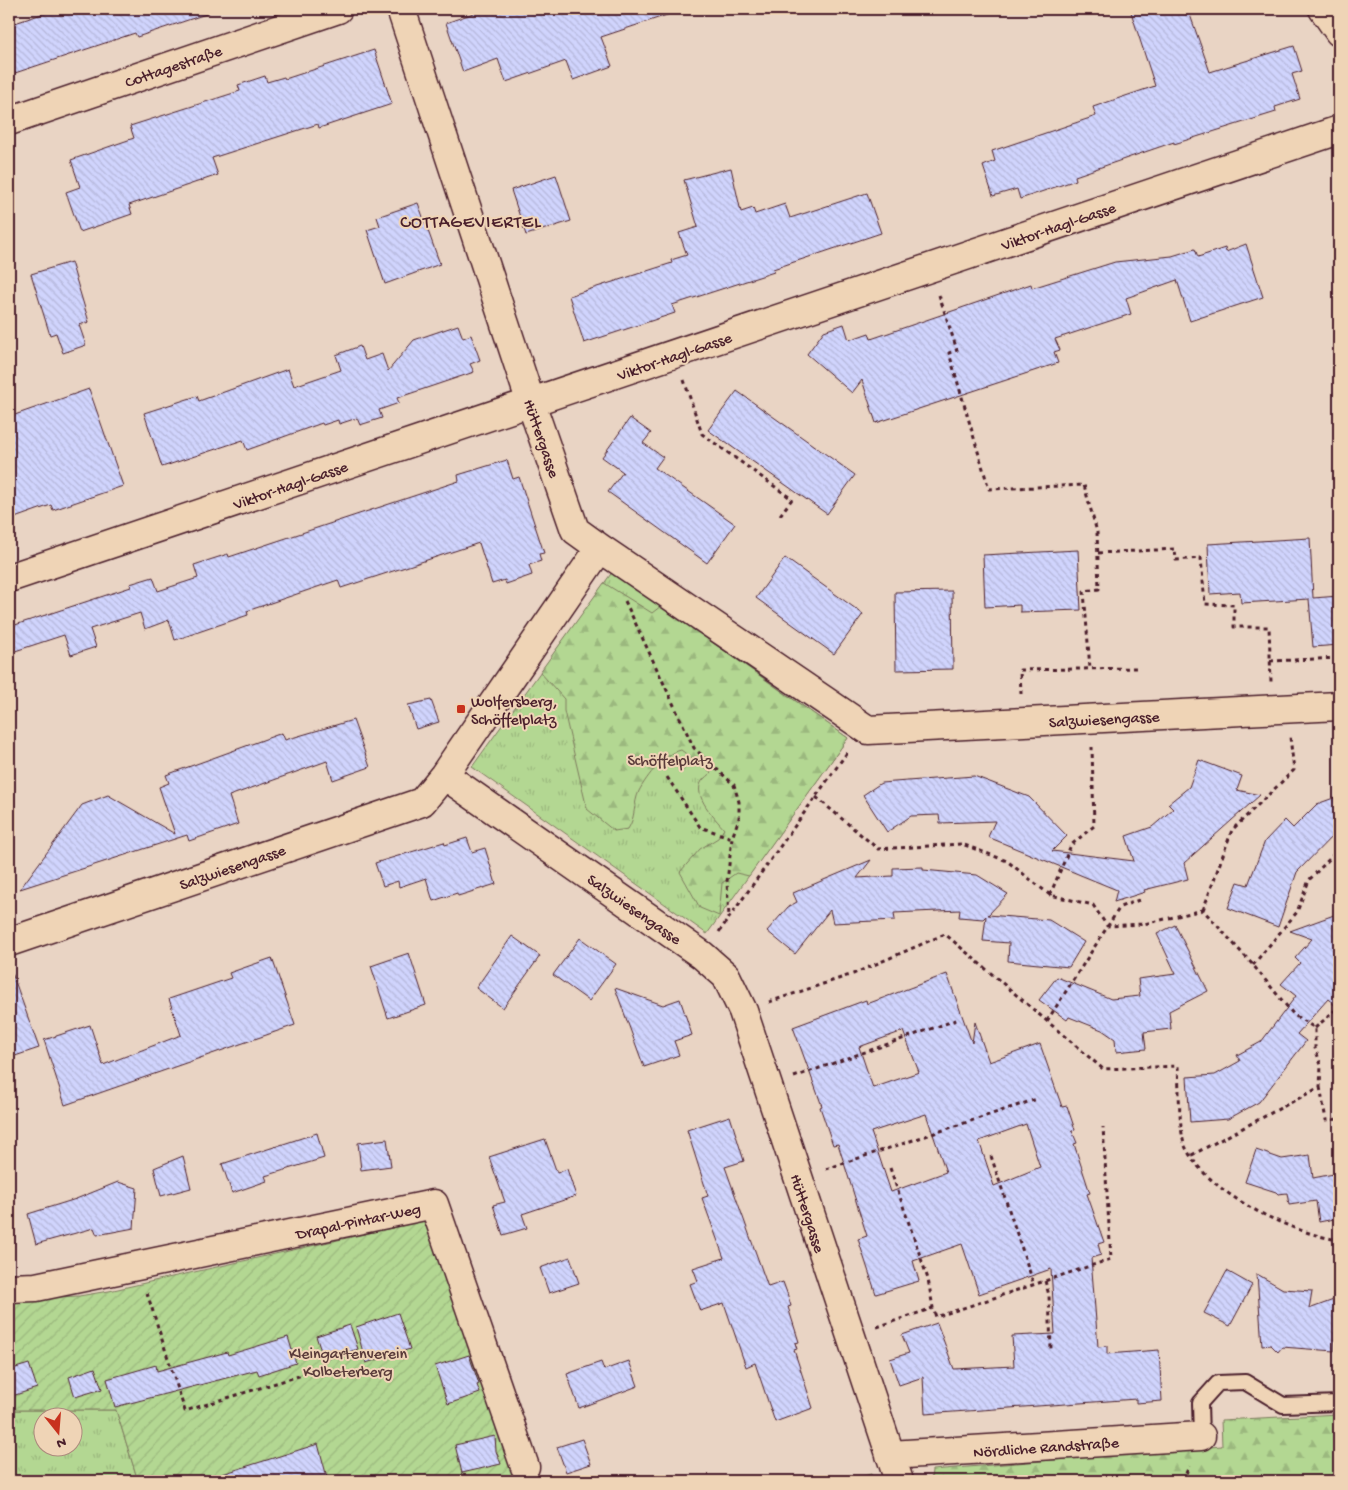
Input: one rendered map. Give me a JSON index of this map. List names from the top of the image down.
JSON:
{
  "streets": {
    "street": [
      "Cottagestraße",
      "Viktor-Hagl-Gasse",
      "Hüttergasse",
      "Salzwiesengasse",
      "Drapal-Pintar-Weg",
      "Nördliche Randstraße"
    ]
  },
  "crossings": [
    ["Viktor-Hagl-Gasse", "Hüttergasse"],
    ["Hüttergasse", "Salzwiesengasse"],
    ["Hüttergasse", "Nördliche Randstraße"]
  ],
  "districts": ["COTTAGEVIERTEL"],
  "parks": ["Schöffelplatz", "Kleingartenverein Kolbeterberg"],
  "places": {
    "transit": ["Wolfersberg, Schöffelplatz"]
  },
  "north": "bottom"
}
